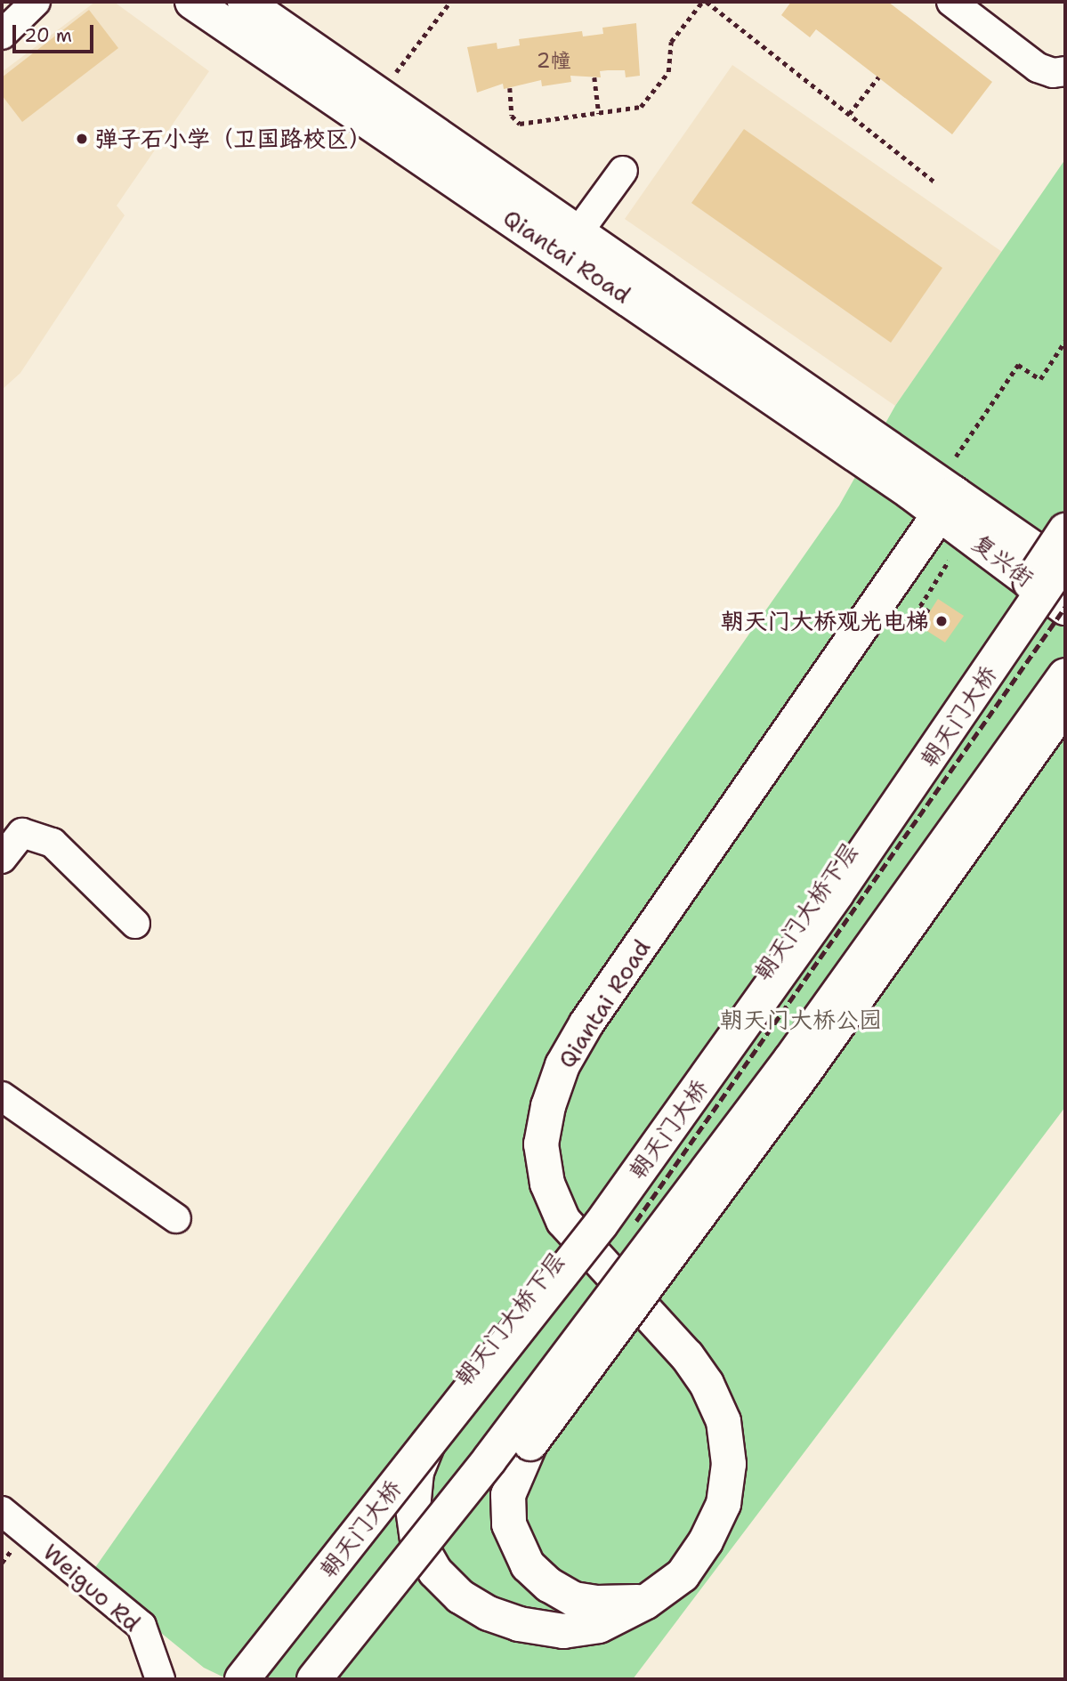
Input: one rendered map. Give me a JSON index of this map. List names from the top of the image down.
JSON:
{
  "streets": {
    "main road": [
      "Qiantai Road",
      "复兴街",
      "朝天门大桥",
      "朝天门大桥下层"
    ],
    "street": ["Weiguo Rd"]
  },
  "crossings": [
    ["Qiantai Road", "复兴街"],
    ["Qiantai Road", "朝天门大桥下层"]
  ],
  "parks": ["朝天门大桥公园"],
  "places": ["弹子石小学（卫国路校区）", "朝天门大桥观光电梯"],
  "house_numbers": ["2幢"],
  "scale_bar": "20 m"
}
